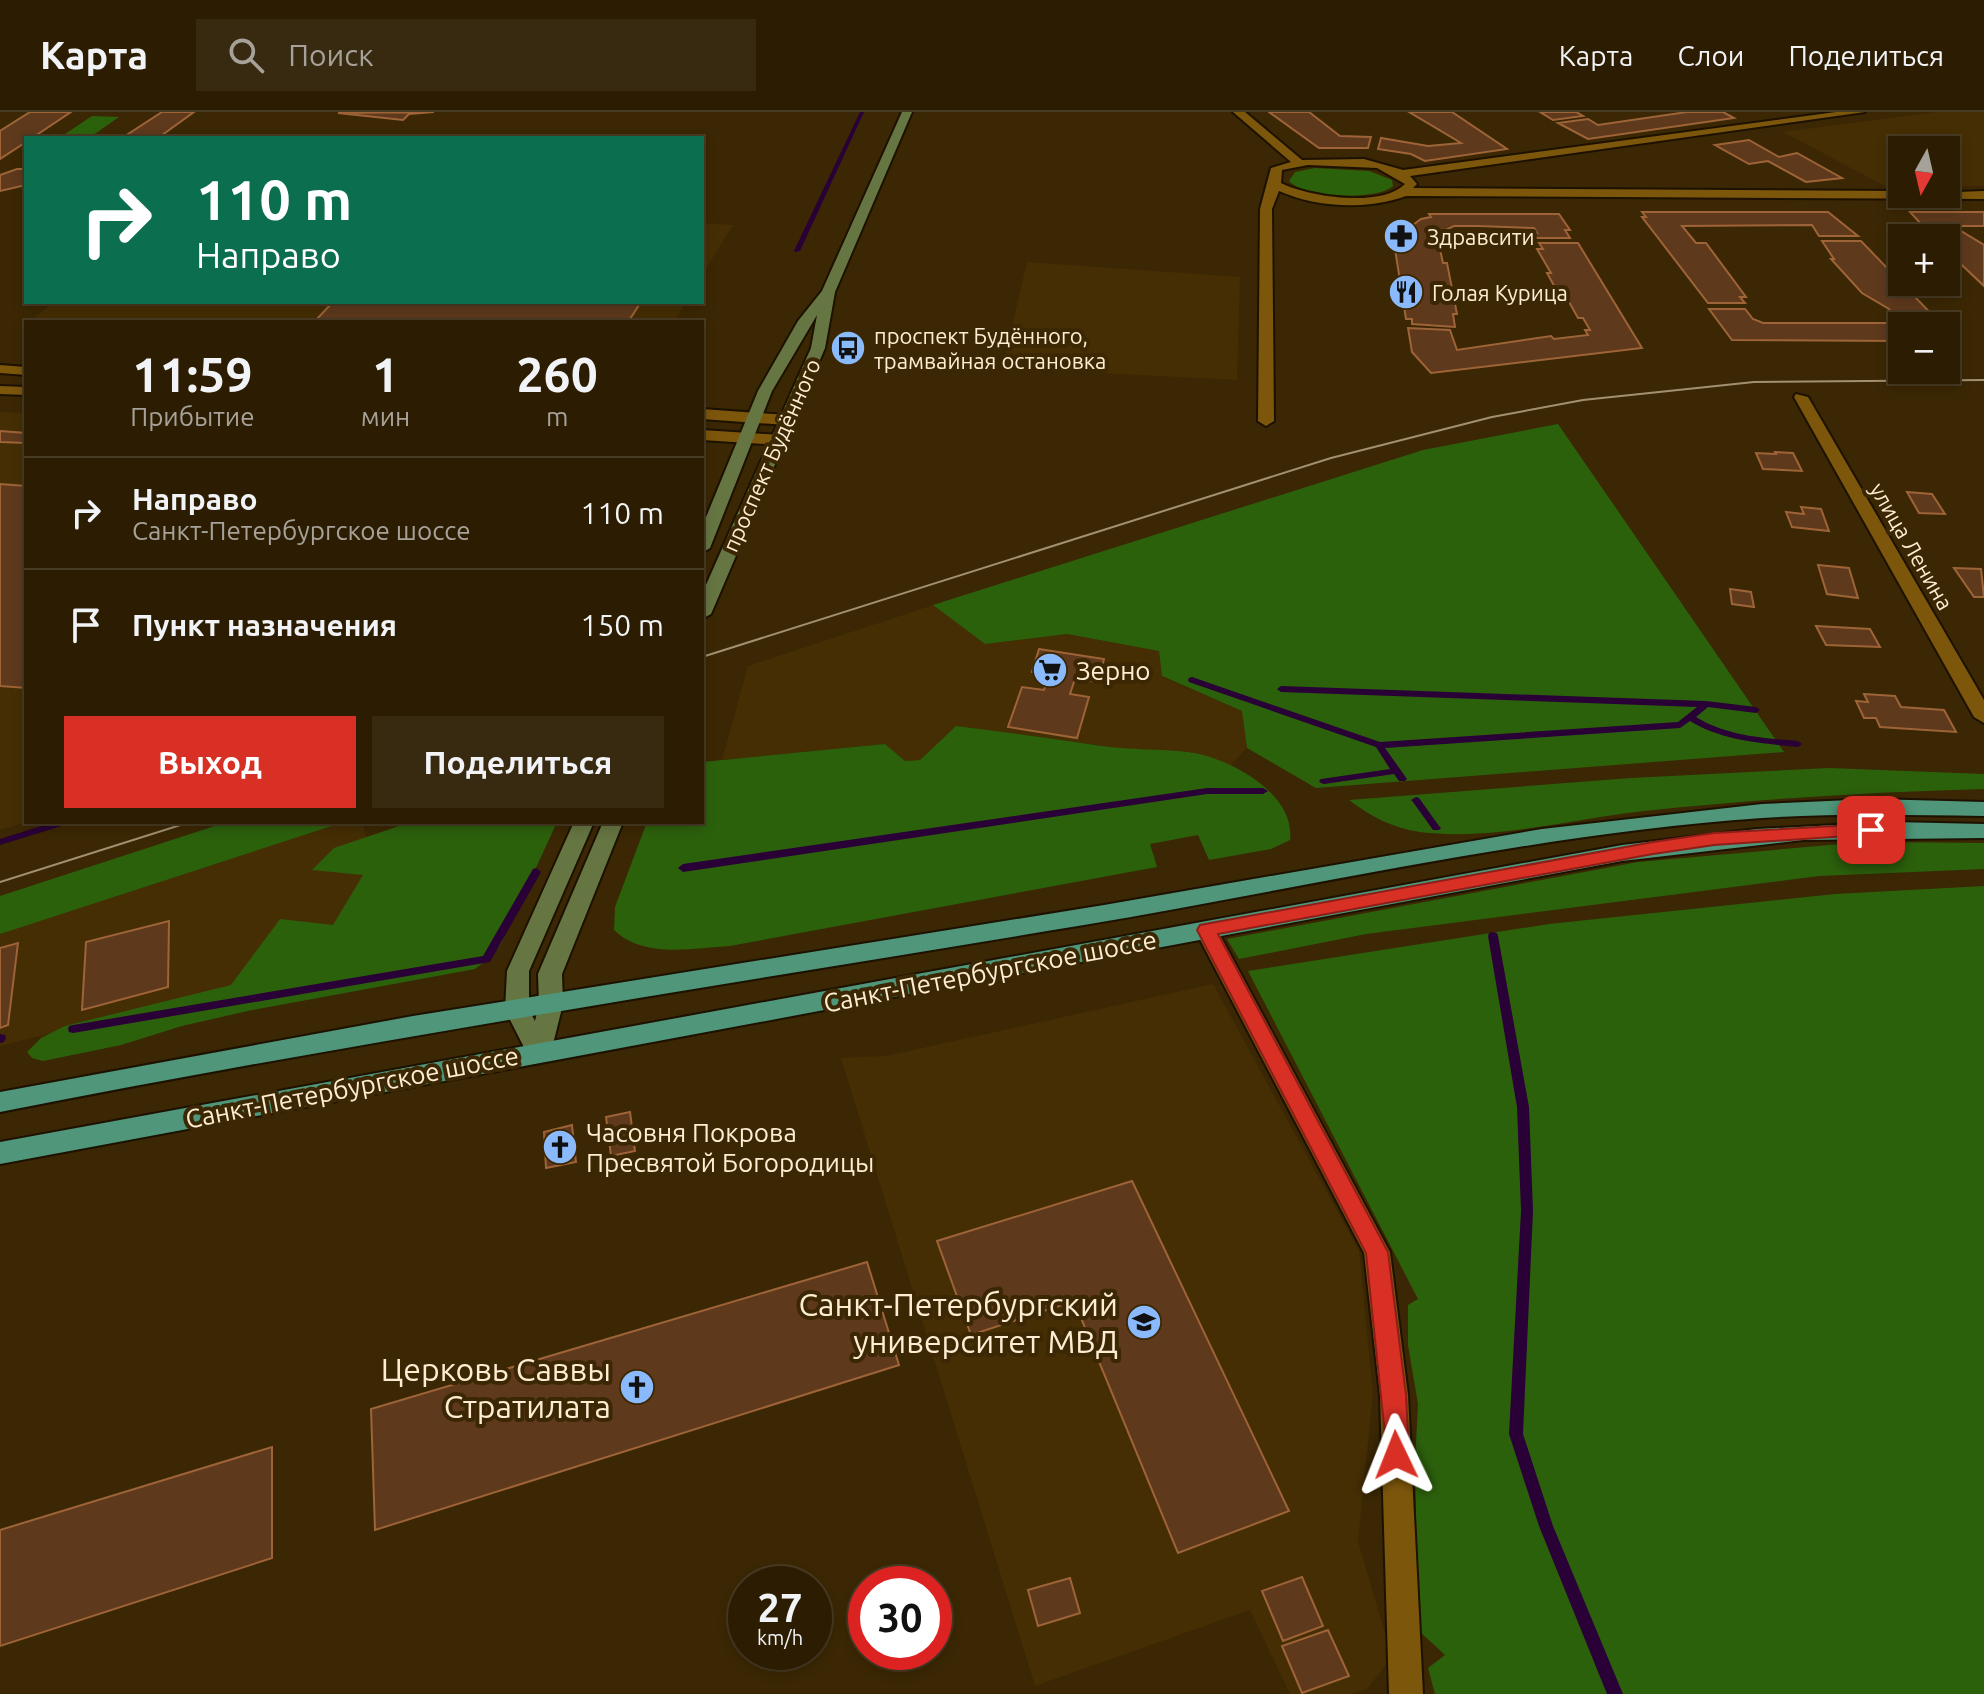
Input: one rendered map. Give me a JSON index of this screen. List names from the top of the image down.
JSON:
{
  "streets": {
    "main road": ["проспект Будённого", "Санкт-Петербургское шоссе"],
    "street": ["улица Ленина"]
  },
  "places": {
    "pharmacy": ["Здравсити"],
    "restaurant": ["Голая Курица"],
    "bus stop": ["проспект Будённого, трамвайная остановка"],
    "supermarket": ["Зерно"],
    "church": ["Часовня Покрова Пресвятой Богородицы", "Церковь Саввы Стратилата"],
    "school or university": ["Санкт-Петербургский университет МВД"]
  },
  "north": "bottom",
  "page": {
    "header": "Карта",
    "search": "Поиск",
    "nav": ["Карта", "Слои", "Поделиться"],
    "map_buttons": ["+", "−"],
    "turn": ["110 m", "Направо"],
    "eta": [
      "11:59",
      "Прибытие",
      "1",
      "мин",
      "260",
      "m"
    ],
    "list": [
      {
        "name": "Направо",
        "note": "Санкт-Петербургское шоссе",
        "value": "110 m"
      },
      {
        "name": "Пункт назначения",
        "value": "150 m"
      }
    ],
    "buttons": ["Выход", "Поделиться"],
    "speed": "27 km/h",
    "limit": "30"
  }
}
